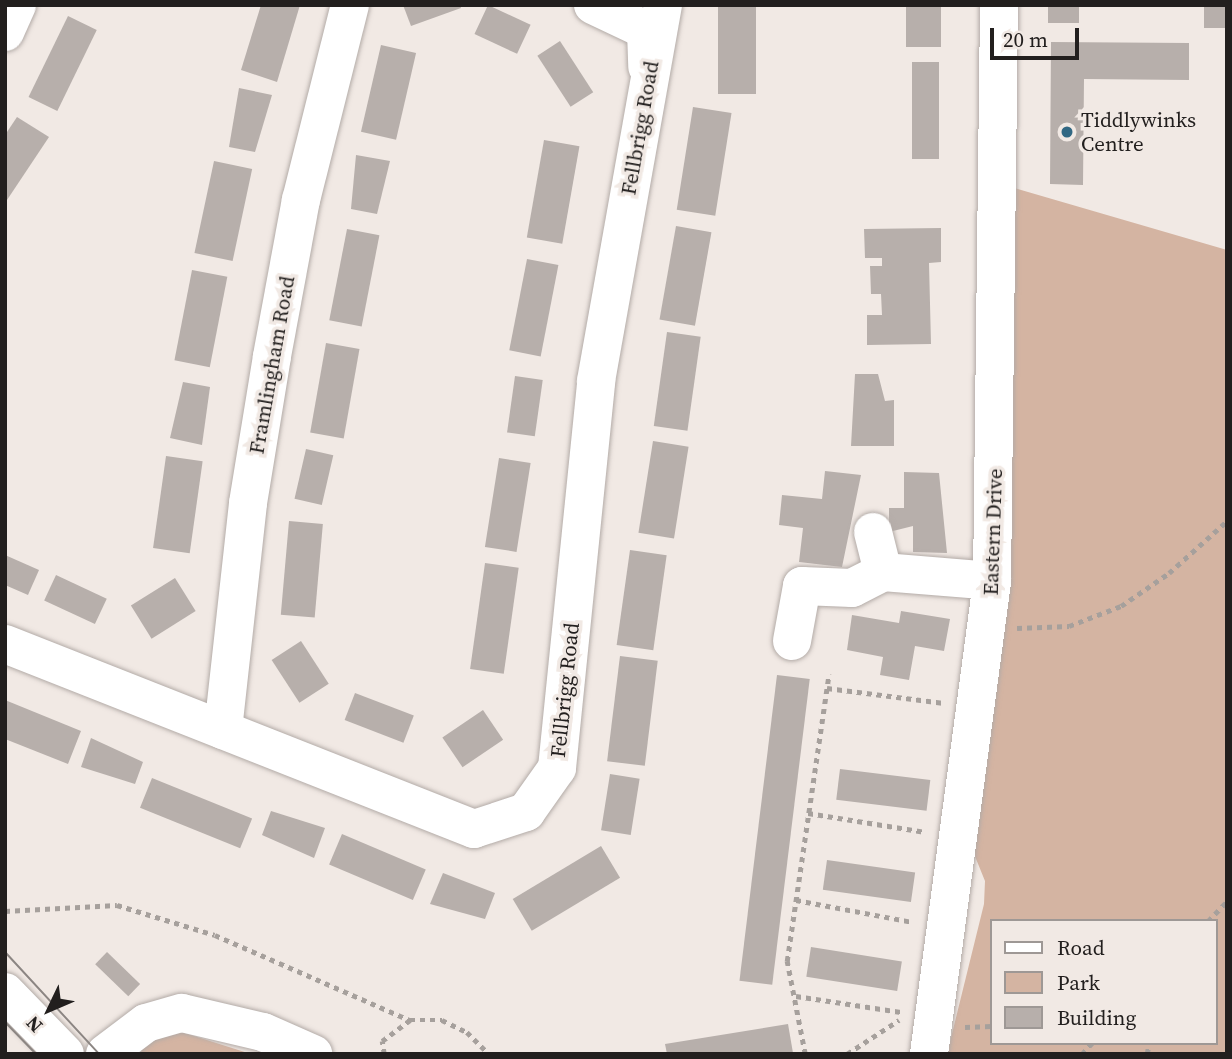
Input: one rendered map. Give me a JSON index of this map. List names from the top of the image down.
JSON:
{
  "streets": {
    "street": ["Fellbrigg Road", "Framlingham Road", "Eastern Drive"]
  },
  "crossings": [
    ["Fellbrigg Road", "Framlingham Road"]
  ],
  "places": ["Tiddlywinks Centre"],
  "legend": ["Road", "Park", "Building"],
  "scale_bar": "20 m",
  "north": "bottom left"
}
